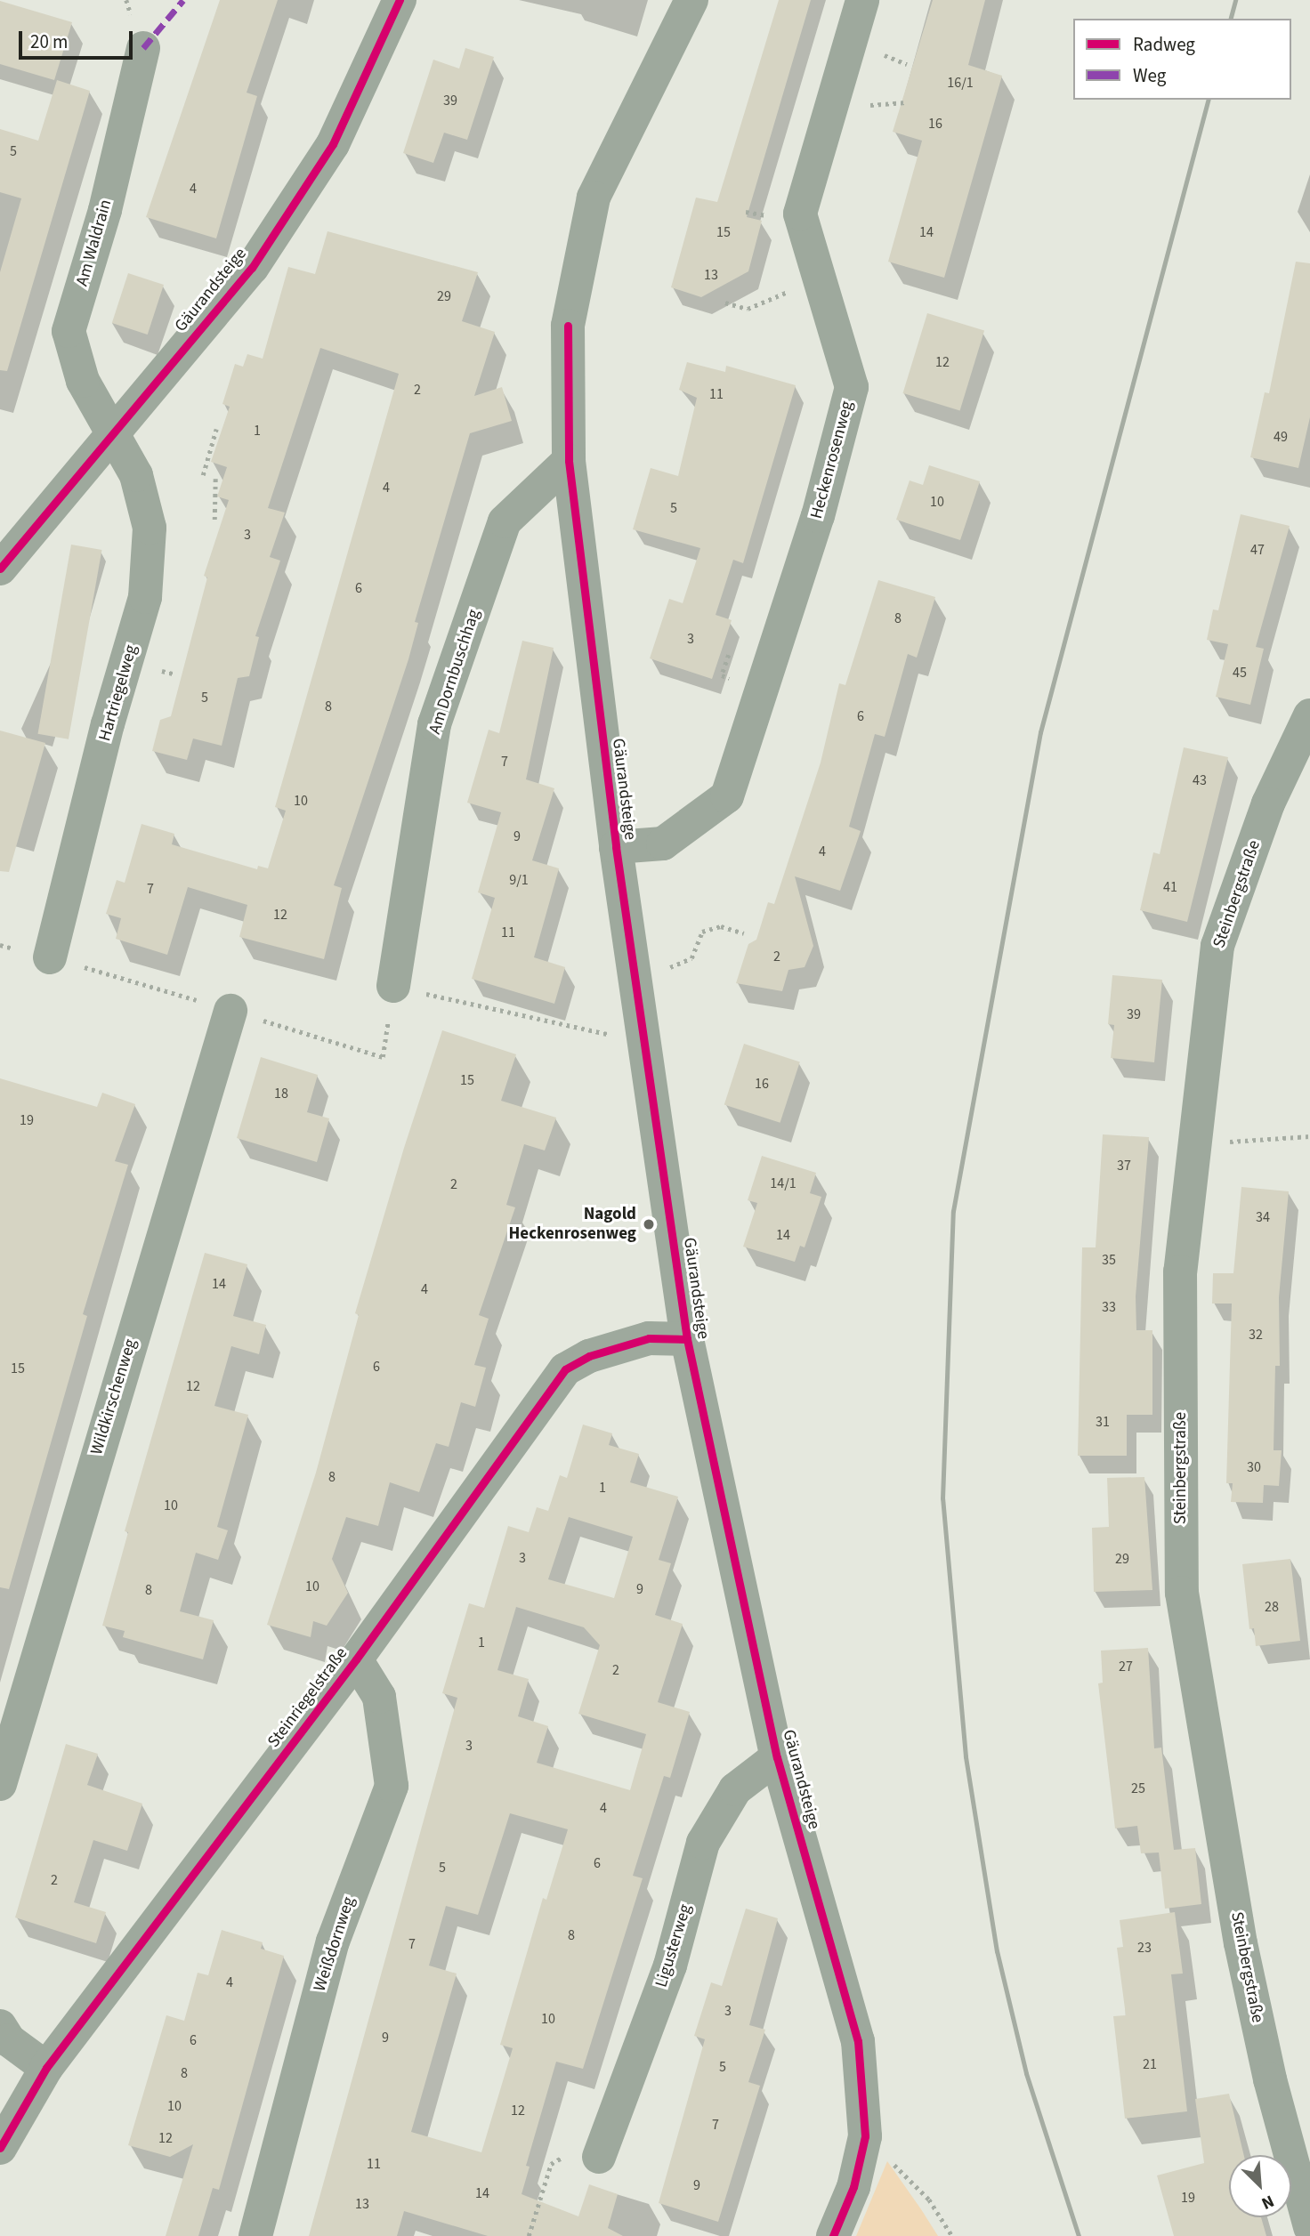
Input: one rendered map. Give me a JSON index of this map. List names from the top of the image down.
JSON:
{
  "streets": {
    "street": [
      "Am Waldrain",
      "Gäurandsteige",
      "Heckenrosenweg",
      "Am Dornbuschhag",
      "Hartriegelweg",
      "Steinbergstraße",
      "Wildkirschenweg",
      "Steinriegelstraße",
      "Weißdornweg",
      "Ligusterweg"
    ]
  },
  "crossings": [
    ["Am Waldrain", "Gäurandsteige"],
    ["Am Waldrain", "Hartriegelweg"],
    ["Gäurandsteige", "Heckenrosenweg"],
    ["Gäurandsteige", "Am Dornbuschhag"],
    ["Gäurandsteige", "Hartriegelweg"],
    ["Gäurandsteige", "Steinriegelstraße"],
    ["Gäurandsteige", "Ligusterweg"],
    ["Steinriegelstraße", "Weißdornweg"]
  ],
  "places": ["Nagold Heckenrosenweg"],
  "house_numbers": [
    "16/1",
    "39",
    "16",
    "5",
    "4",
    "15",
    "14",
    "13",
    "29",
    "12",
    "2",
    "11",
    "1",
    "49",
    "4",
    "10",
    "5",
    "3",
    "47",
    "6",
    "8",
    "3",
    "45",
    "5",
    "8",
    "6",
    "7",
    "43",
    "10",
    "9",
    "4",
    "9/1",
    "41",
    "7",
    "12",
    "11",
    "2",
    "39",
    "15",
    "16",
    "18",
    "19",
    "37",
    "14/1",
    "2",
    "34",
    "14",
    "35",
    "14",
    "4",
    "33",
    "32",
    "6",
    "15",
    "12",
    "31",
    "30",
    "8",
    "1",
    "10",
    "3",
    "29",
    "10",
    "9",
    "8",
    "28",
    "1",
    "27",
    "2",
    "3",
    "25",
    "4",
    "6",
    "5",
    "2",
    "8",
    "7",
    "23",
    "4",
    "3",
    "10",
    "9",
    "6",
    "21",
    "5",
    "8",
    "10",
    "12",
    "7",
    "12",
    "11",
    "9",
    "14",
    "19",
    "13"
  ],
  "legend": ["Radweg", "Weg"],
  "scale_bar": "20 m",
  "north": "bottom right"
}
